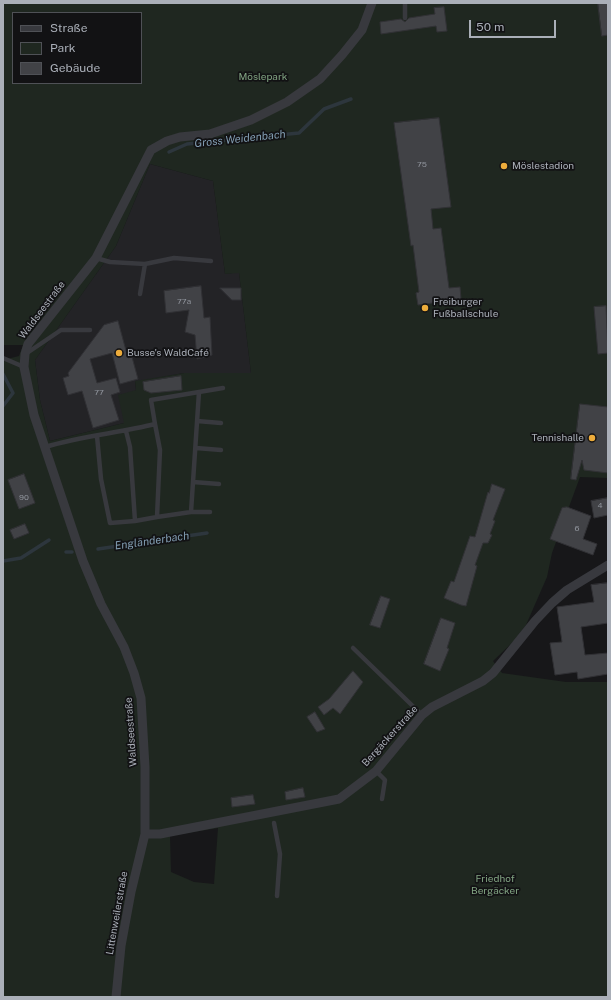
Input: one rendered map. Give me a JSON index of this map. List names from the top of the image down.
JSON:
{
  "streets": {
    "street": ["Waldseestraße", "Bergäckerstraße", "Littenweilerstraße"]
  },
  "crossings": [
    ["Waldseestraße", "Bergäckerstraße"],
    ["Waldseestraße", "Littenweilerstraße"],
    ["Bergäckerstraße", "Littenweilerstraße"]
  ],
  "water": ["Gross Weidenbach", "Engländerbach"],
  "parks": ["Möslepark", "Friedhof Bergäcker"],
  "places": [
    "Möslestadion",
    "Freiburger Fußballschule",
    "Busse's WaldCafé",
    "Tennishalle"
  ],
  "house_numbers": [
    "75",
    "77a",
    "77",
    "90",
    "4",
    "6"
  ],
  "legend": ["Straße", "Park", "Gebäude"],
  "scale_bar": "50 m"
}
